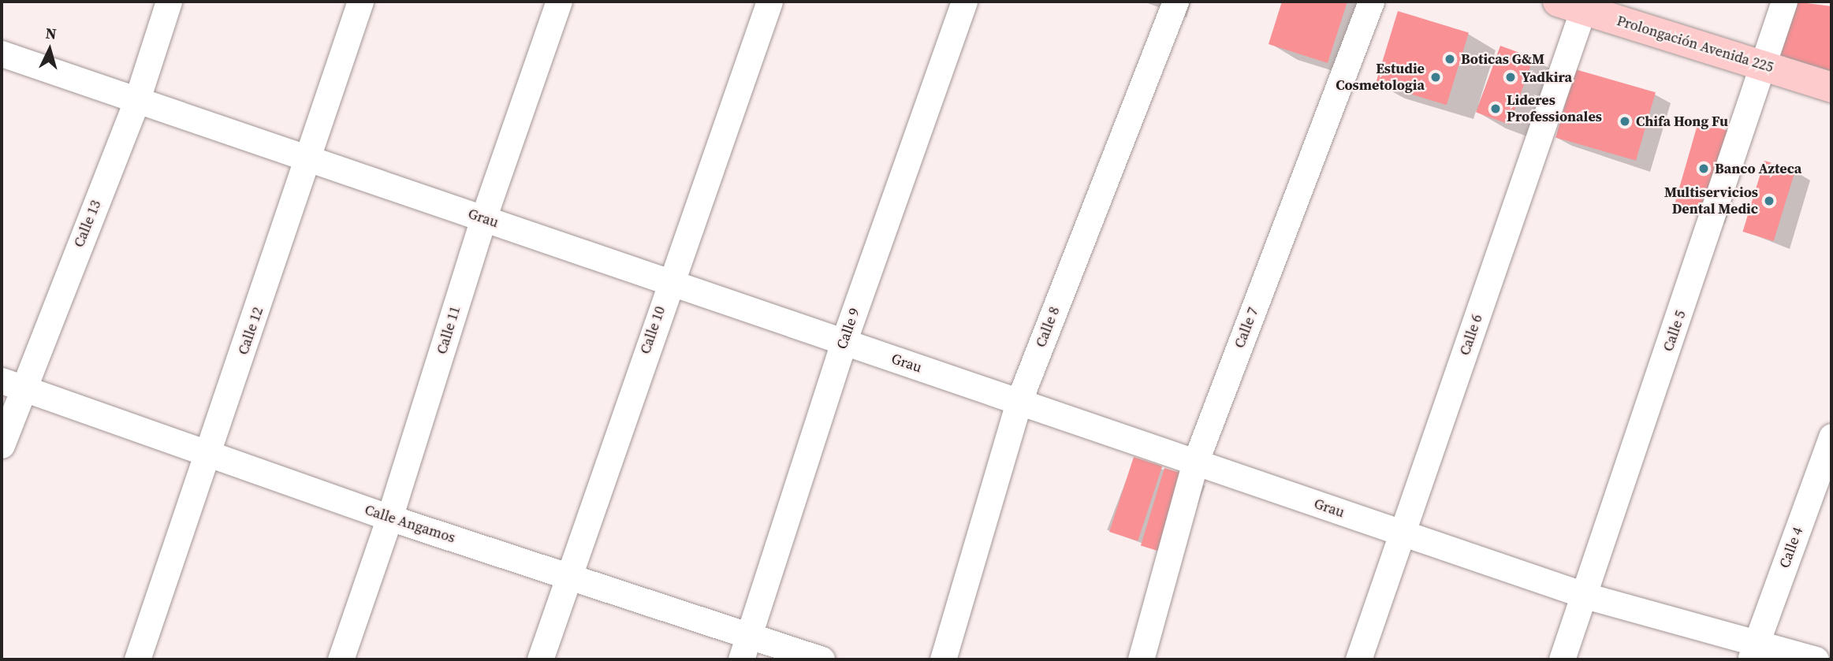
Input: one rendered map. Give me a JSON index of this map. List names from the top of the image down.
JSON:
{
  "streets": {
    "main road": ["Prolongación Avenida 225"],
    "street": [
      "Grau",
      "Calle 13",
      "Calle 8",
      "Calle 7",
      "Calle 9",
      "Calle 11",
      "Calle 10",
      "Calle 12",
      "Calle 5",
      "Calle 6",
      "Calle Angamos",
      "Calle 4"
    ]
  },
  "crossings": [
    ["Prolongación Avenida 225", "Calle 5"],
    ["Prolongación Avenida 225", "Calle 6"],
    ["Grau", "Calle 13"],
    ["Grau", "Calle 8"],
    ["Grau", "Calle 7"],
    ["Grau", "Calle 9"],
    ["Grau", "Calle 11"],
    ["Grau", "Calle 10"],
    ["Grau", "Calle 12"],
    ["Grau", "Calle 5"],
    ["Grau", "Calle 6"],
    ["Grau", "Calle 4"],
    ["Calle 13", "Calle Angamos"],
    ["Calle 9", "Calle Angamos"],
    ["Calle 11", "Calle Angamos"],
    ["Calle 10", "Calle Angamos"],
    ["Calle 12", "Calle Angamos"]
  ],
  "places": [
    "Boticas G&M",
    "Estudie Cosmetologia",
    "Yadkira",
    "Lideres Professionales",
    "Chifa Hong Fu",
    "Banco Azteca",
    "Multiservicios Dental Medic"
  ],
  "north": "top"
}
